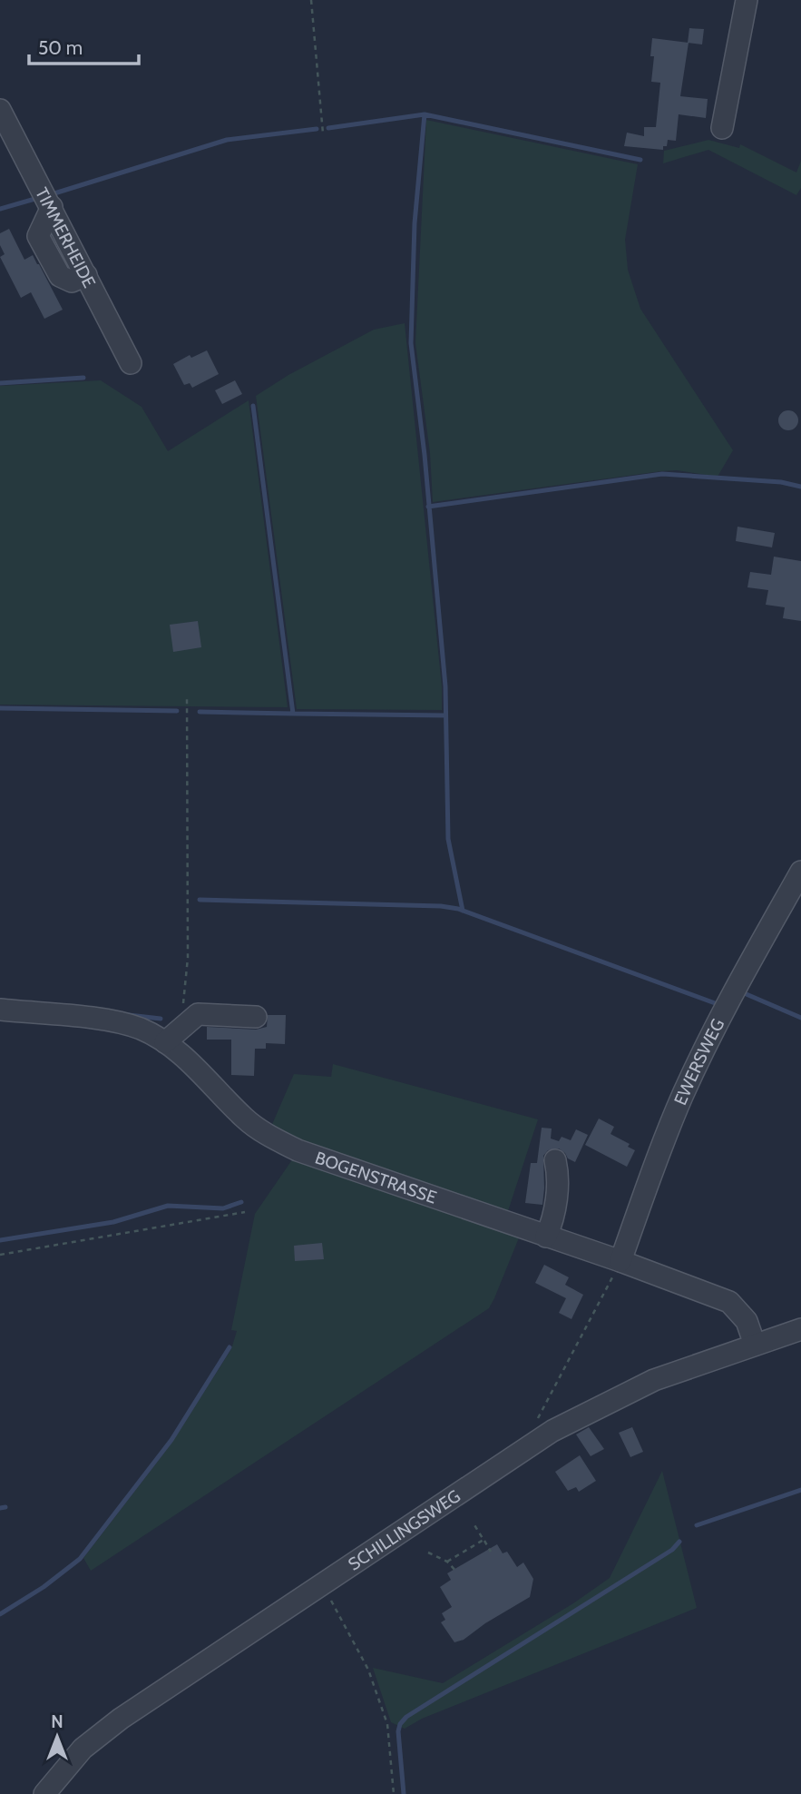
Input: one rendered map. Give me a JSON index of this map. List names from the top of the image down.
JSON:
{
  "streets": {
    "street": [
      "TIMMERHEIDE",
      "EWERSWEG",
      "BOGENSTRASSE",
      "SCHILLINGSWEG"
    ]
  },
  "crossings": [
    ["EWERSWEG", "BOGENSTRASSE"],
    ["BOGENSTRASSE", "SCHILLINGSWEG"]
  ],
  "scale_bar": "50 m",
  "north": "top"
}
